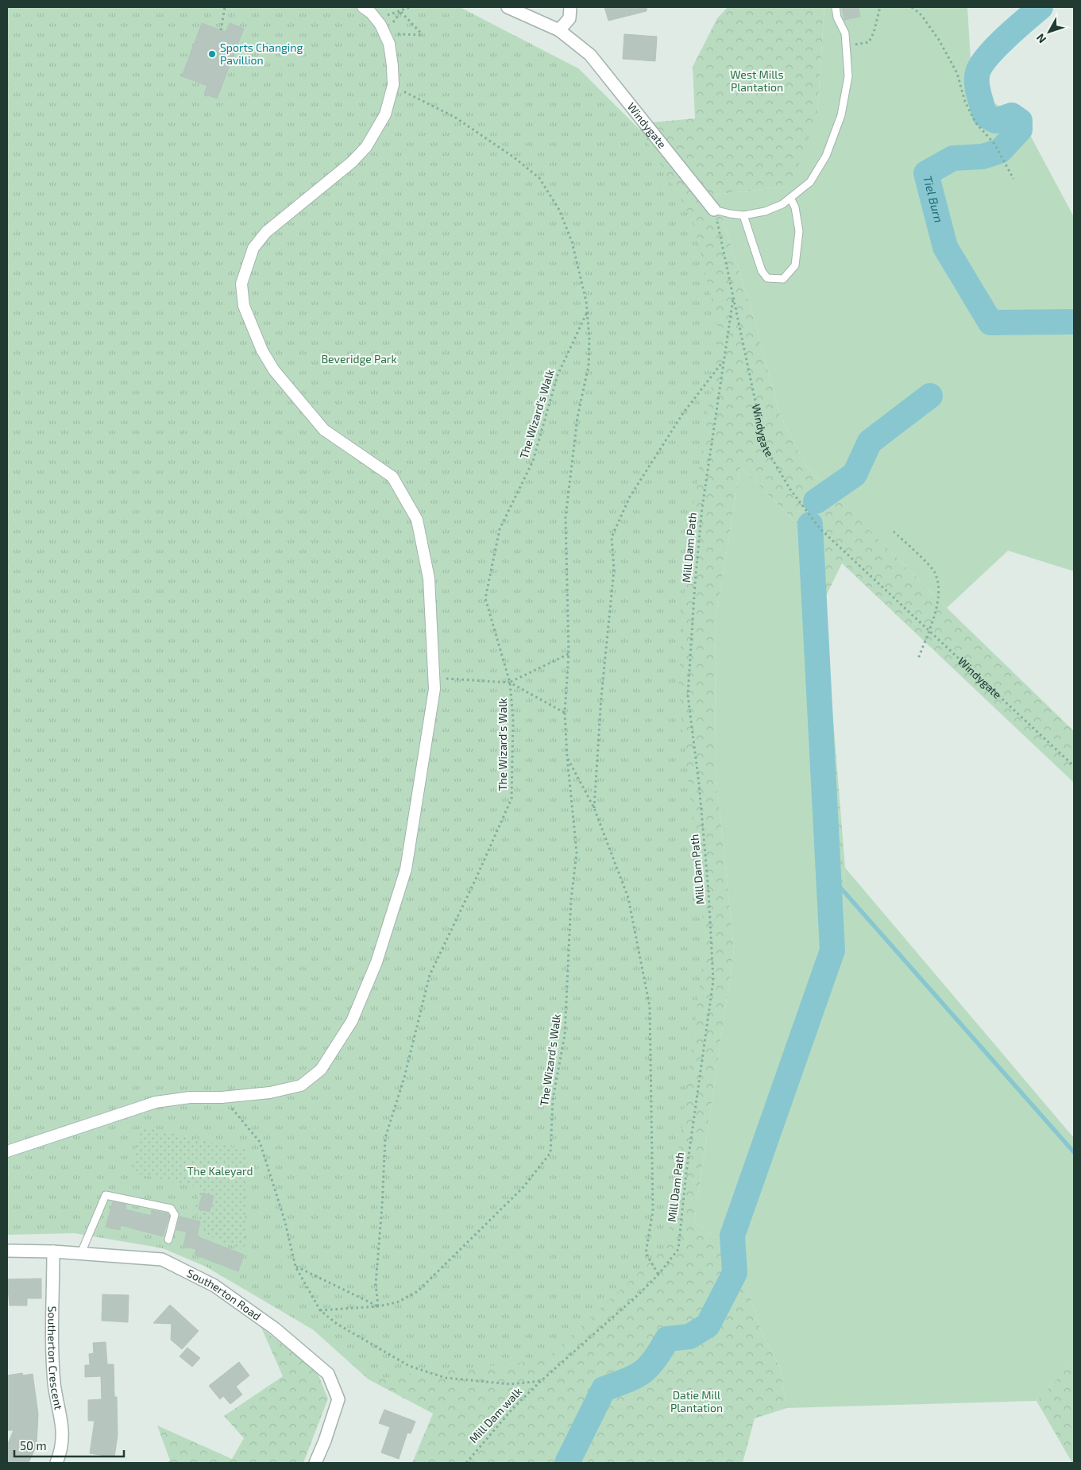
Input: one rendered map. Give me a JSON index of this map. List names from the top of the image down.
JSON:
{
  "streets": {
    "street": ["Windygate", "Southerton Road", "Southerton Crescent"],
    "path": ["The Wizard's Walk", "Mill Dam Path", "Mill Dam walk"]
  },
  "crossings": [
    ["Windygate", "Mill Dam Path"],
    ["Mill Dam Path", "Mill Dam walk"],
    ["Southerton Road", "Southerton Crescent"]
  ],
  "water": ["Tiel Burn"],
  "parks": [
    "West Mills Plantation",
    "Beveridge Park",
    "The Kaleyard",
    "Datie Mill Plantation"
  ],
  "places": ["Sports Changing Pavillion"],
  "scale_bar": "50 m",
  "north": "bottom left"
}
